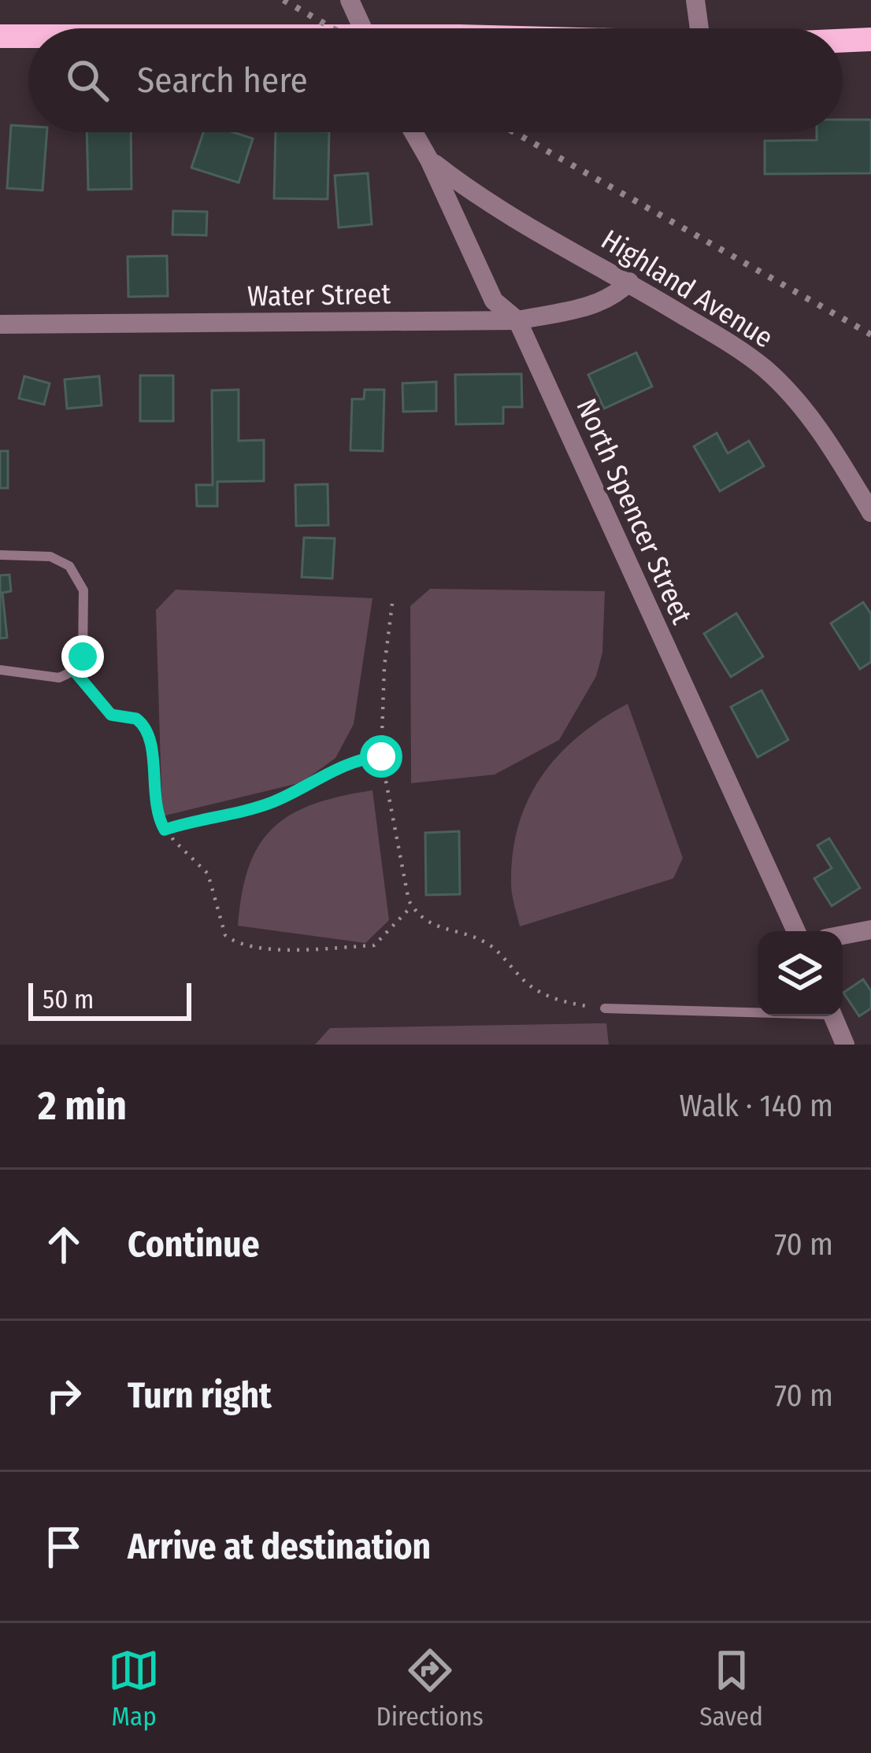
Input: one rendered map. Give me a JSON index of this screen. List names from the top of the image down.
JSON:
{
  "streets": {
    "street": ["Highland Avenue", "Water Street", "North Spencer Street"]
  },
  "crossings": [
    ["Highland Avenue", "Water Street"],
    ["Highland Avenue", "North Spencer Street"],
    ["Water Street", "North Spencer Street"]
  ],
  "scale_bar": "50 m",
  "page": {
    "search": "Search here",
    "scale": "50 m",
    "heading": ["2 min", "Walk · 140 m"],
    "list": [
      ["Continue", "70 m"],
      ["Turn right", "70 m"],
      "Arrive at destination"
    ],
    "nav": ["Map", "Directions", "Saved"]
  }
}
